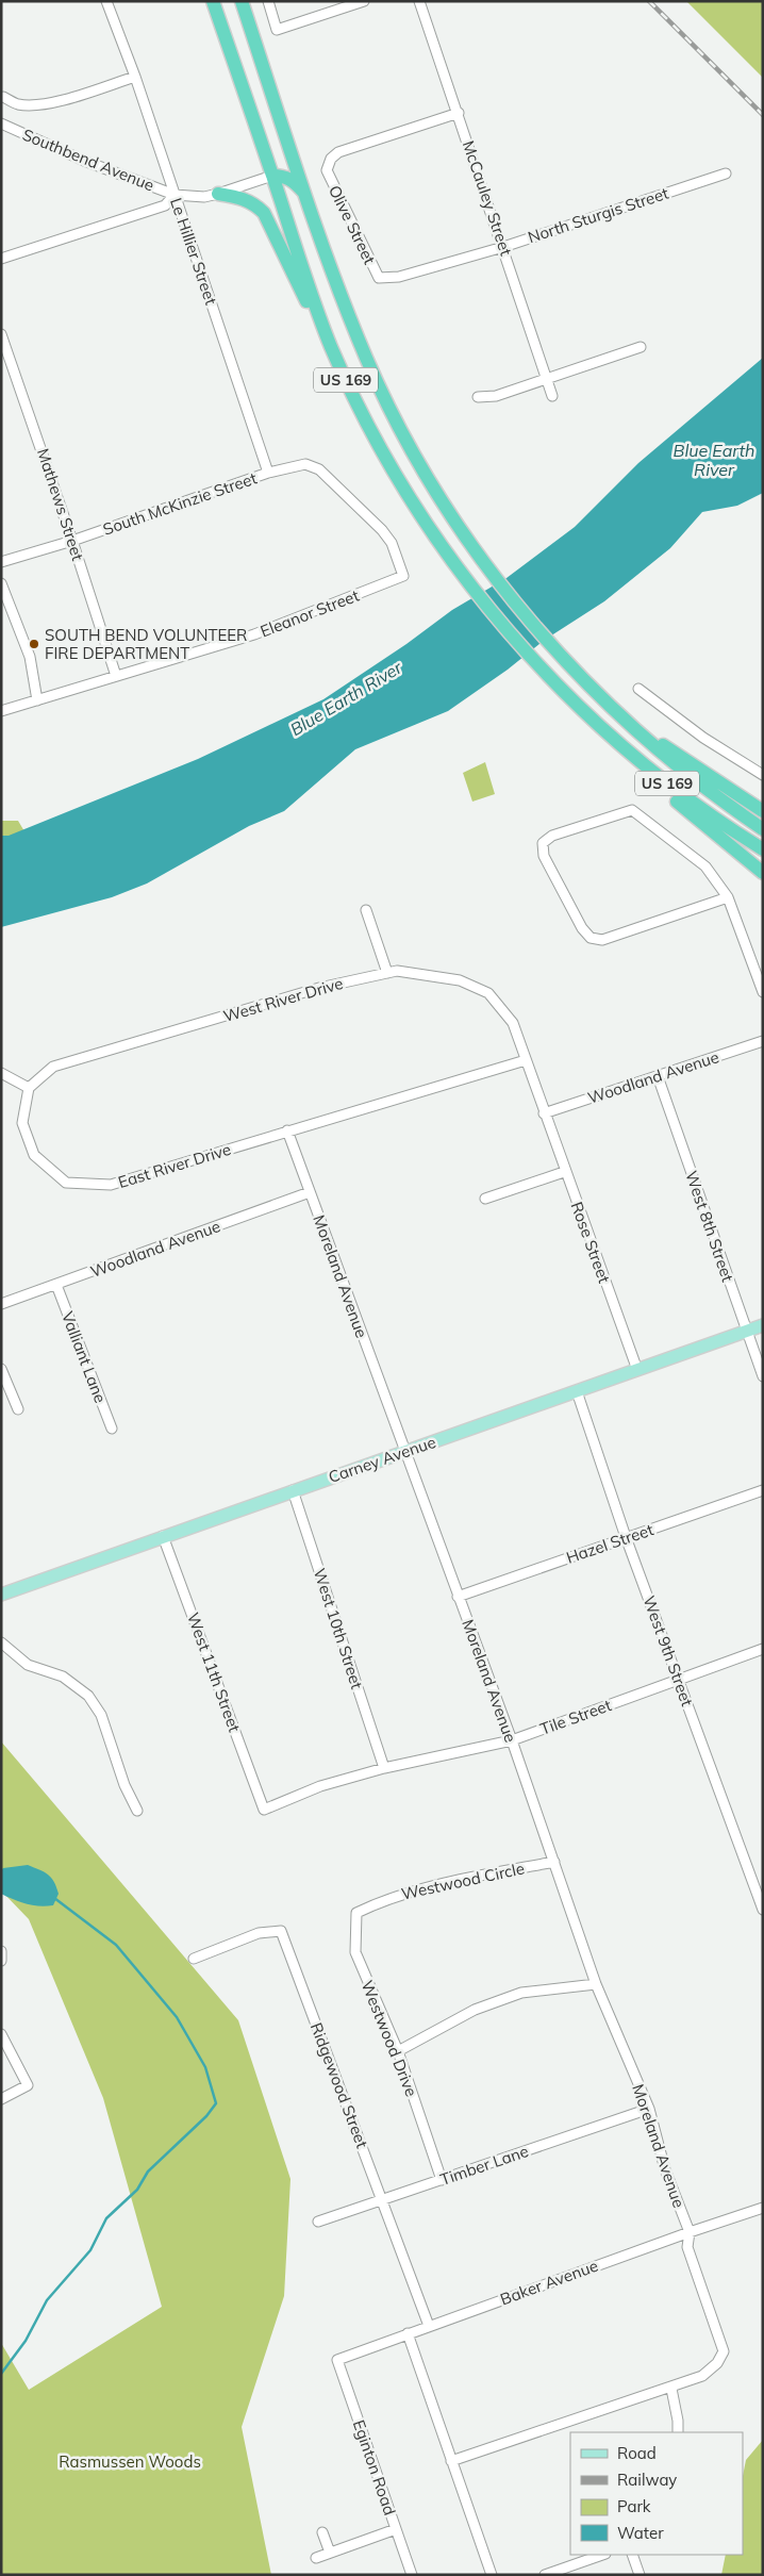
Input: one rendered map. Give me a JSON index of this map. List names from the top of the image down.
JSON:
{
  "streets": {
    "highway": ["US 169"],
    "main road": ["Carney Avenue"],
    "street": [
      "Southbend Avenue",
      "McCauley Street",
      "North Sturgis Street",
      "Olive Street",
      "Le Hillier Street",
      "South McKinzie Street",
      "Mathews Street",
      "Eleanor Street",
      "West River Drive",
      "Woodland Avenue",
      "East River Drive",
      "West 8th Street",
      "Rose Street",
      "Moreland Avenue",
      "Valliant Lane",
      "Hazel Street",
      "West 10th Street",
      "West 9th Street",
      "West 11th Street",
      "Tile Street",
      "Westwood Circle",
      "Westwood Drive",
      "Ridgewood Street",
      "Timber Lane",
      "Baker Avenue",
      "Eginton Road"
    ]
  },
  "crossings": [
    ["Southbend Avenue", "Le Hillier Street"],
    ["Southbend Avenue", "US 169"],
    ["McCauley Street", "North Sturgis Street"],
    ["McCauley Street", "Olive Street"],
    ["North Sturgis Street", "Olive Street"],
    ["Le Hillier Street", "South McKinzie Street"],
    ["South McKinzie Street", "Mathews Street"],
    ["South McKinzie Street", "Eleanor Street"],
    ["Mathews Street", "Eleanor Street"],
    ["West River Drive", "Woodland Avenue"],
    ["West River Drive", "East River Drive"],
    ["West River Drive", "Rose Street"],
    ["Woodland Avenue", "West 8th Street"],
    ["Woodland Avenue", "Rose Street"],
    ["Woodland Avenue", "Moreland Avenue"],
    ["Woodland Avenue", "Valliant Lane"],
    ["East River Drive", "Moreland Avenue"],
    ["West 8th Street", "Carney Avenue"],
    ["Rose Street", "Carney Avenue"],
    ["Moreland Avenue", "Carney Avenue"],
    ["Moreland Avenue", "Hazel Street"],
    ["Moreland Avenue", "Tile Street"],
    ["Moreland Avenue", "Westwood Circle"],
    ["Moreland Avenue", "Timber Lane"],
    ["Moreland Avenue", "Baker Avenue"],
    ["Carney Avenue", "West 10th Street"],
    ["Carney Avenue", "West 9th Street"],
    ["Carney Avenue", "West 11th Street"],
    ["Hazel Street", "West 9th Street"],
    ["West 10th Street", "Tile Street"],
    ["West 9th Street", "Tile Street"],
    ["West 11th Street", "Tile Street"],
    ["Westwood Circle", "Westwood Drive"],
    ["Westwood Drive", "Timber Lane"],
    ["Ridgewood Street", "Timber Lane"],
    ["Ridgewood Street", "Baker Avenue"],
    ["Baker Avenue", "Eginton Road"]
  ],
  "water": ["Blue Earth River"],
  "parks": ["Rasmussen Woods"],
  "places": ["SOUTH BEND VOLUNTEER FIRE DEPARTMENT"],
  "legend": [
    "Road",
    "Railway",
    "Park",
    "Water"
  ]
}
